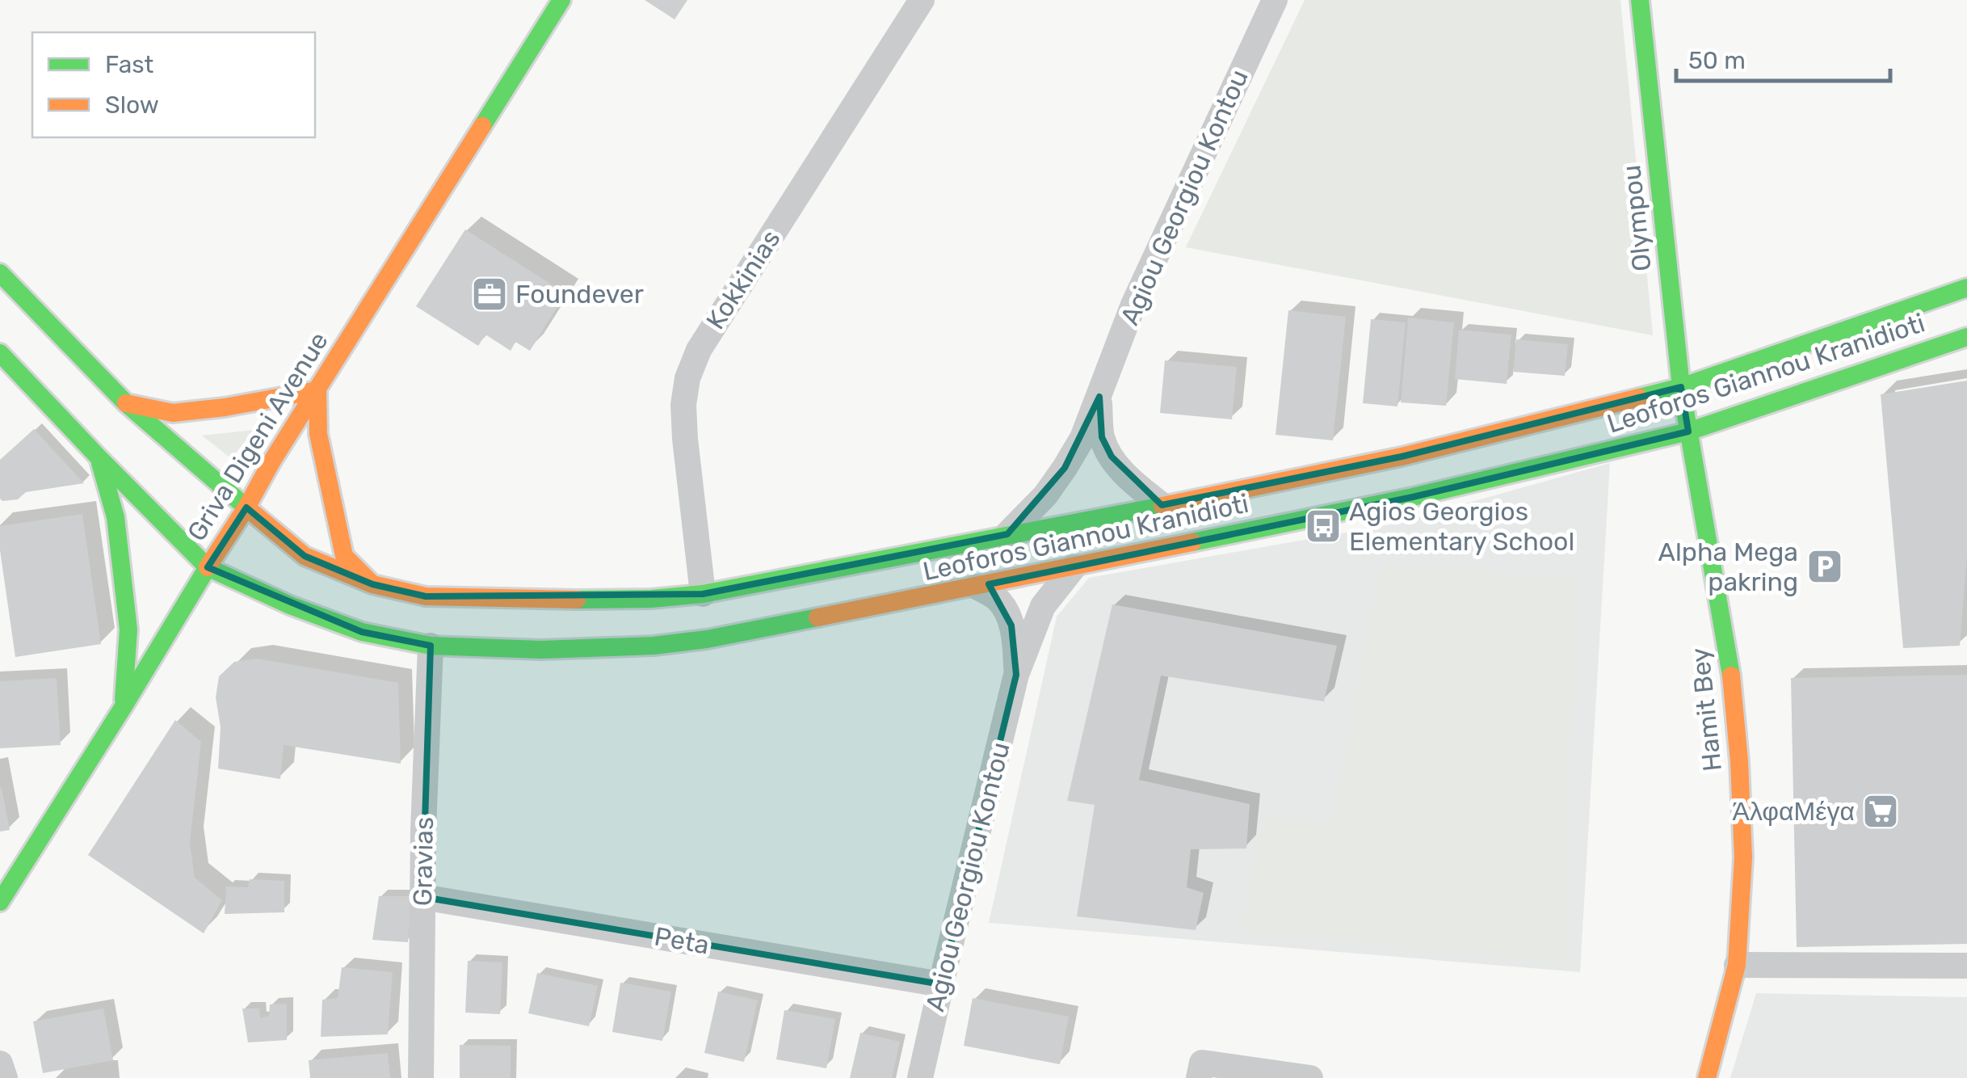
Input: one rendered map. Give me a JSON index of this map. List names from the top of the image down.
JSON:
{
  "streets": {
    "main road": [
      "Olympou",
      "Leoforos Giannou Kranidioti",
      "Griva Digeni Avenue",
      "Hamit Bey"
    ],
    "street": [
      "Agiou Georgiou Kontou",
      "Kokkinias",
      "Gravias",
      "Peta"
    ]
  },
  "crossings": [
    ["Agiou Georgiou Kontou", "Leoforos Giannou Kranidioti"],
    ["Agiou Georgiou Kontou", "Peta"],
    ["Olympou", "Leoforos Giannou Kranidioti"],
    ["Olympou", "Hamit Bey"],
    ["Kokkinias", "Leoforos Giannou Kranidioti"],
    ["Leoforos Giannou Kranidioti", "Griva Digeni Avenue"],
    ["Leoforos Giannou Kranidioti", "Hamit Bey"],
    ["Leoforos Giannou Kranidioti", "Gravias"],
    ["Gravias", "Peta"]
  ],
  "places": {
    "office": ["Foundever"],
    "bus stop": ["Agios Georgios Elementary School"],
    "parking": ["Alpha Mega pakring"],
    "supermarket": ["ΆλφαΜέγα"]
  },
  "legend": ["Fast", "Slow"],
  "scale_bar": "50 m"
}
